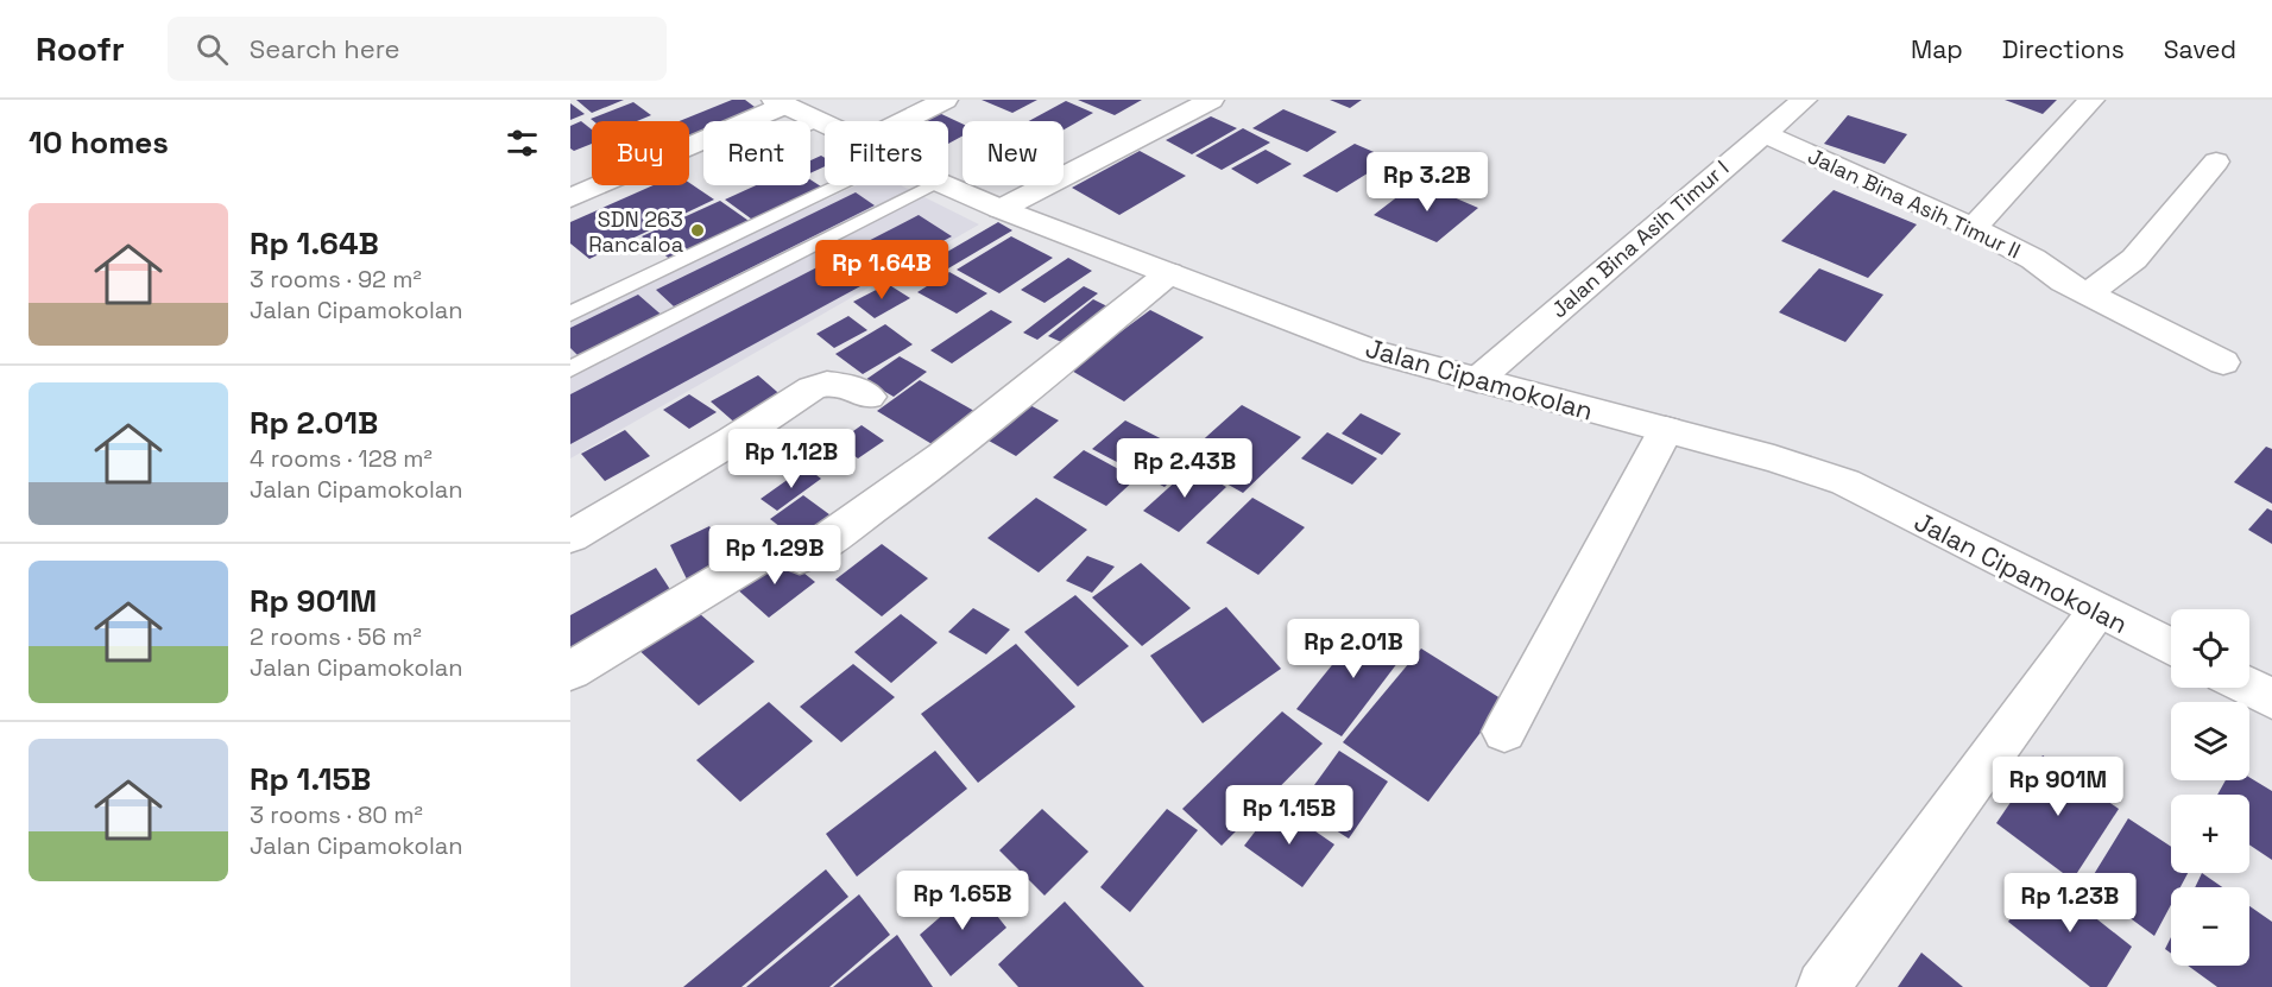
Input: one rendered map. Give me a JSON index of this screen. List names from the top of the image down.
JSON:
{
  "streets": {
    "street": ["Jalan Bina Asih Timur II", "Jalan Bina Asih Timur I", "Jalan Cipamokolan"]
  },
  "crossings": [
    ["Jalan Bina Asih Timur II", "Jalan Bina Asih Timur I"],
    ["Jalan Bina Asih Timur I", "Jalan Cipamokolan"]
  ],
  "places": ["SDN 263 Rancaloa"],
  "page": {
    "header": "Roofr",
    "search": "Search here",
    "nav": ["Map", "Directions", "Saved"],
    "heading": "10 homes",
    "chip": [
      "Buy",
      "Rent",
      "Filters",
      "New"
    ],
    "price": [
      "Rp 3.2B",
      "Rp 1.64B",
      "Rp 1.12B",
      "Rp 2.43B",
      "Rp 1.29B",
      "Rp 2.01B",
      "Rp 901M",
      "Rp 1.15B",
      "Rp 1.65B",
      "Rp 1.23B"
    ],
    "list": [
      {
        "name": "Rp 1.64B",
        "note": "3 rooms · 92 m² · Jalan Cipamokolan"
      },
      {
        "name": "Rp 2.01B",
        "note": "4 rooms · 128 m² · Jalan Cipamokolan"
      },
      {
        "name": "Rp 901M",
        "note": "2 rooms · 56 m² · Jalan Cipamokolan"
      },
      {
        "name": "Rp 1.15B",
        "note": "3 rooms · 80 m² · Jalan Cipamokolan"
      }
    ],
    "map_buttons": ["+", "−"]
  }
}
